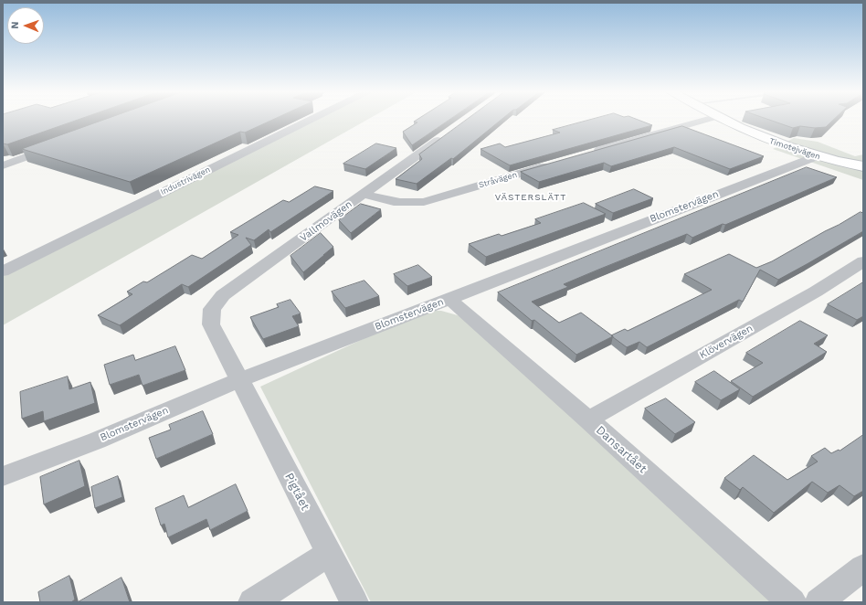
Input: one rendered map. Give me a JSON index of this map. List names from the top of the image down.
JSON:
{
  "streets": {
    "street": [
      "Timotejvägen",
      "Stråvägen",
      "Industrivägen",
      "Blomstervägen",
      "Vallmovägen",
      "Klövervägen",
      "Dansartået",
      "Pigtået"
    ]
  },
  "crossings": [
    ["Timotejvägen", "Blomstervägen"],
    ["Stråvägen", "Vallmovägen"],
    ["Blomstervägen", "Vallmovägen"],
    ["Blomstervägen", "Dansartået"],
    ["Blomstervägen", "Pigtået"],
    ["Vallmovägen", "Pigtået"],
    ["Klövervägen", "Dansartået"]
  ],
  "districts": ["VÄSTERSLÄTT"],
  "north": "left"
}
